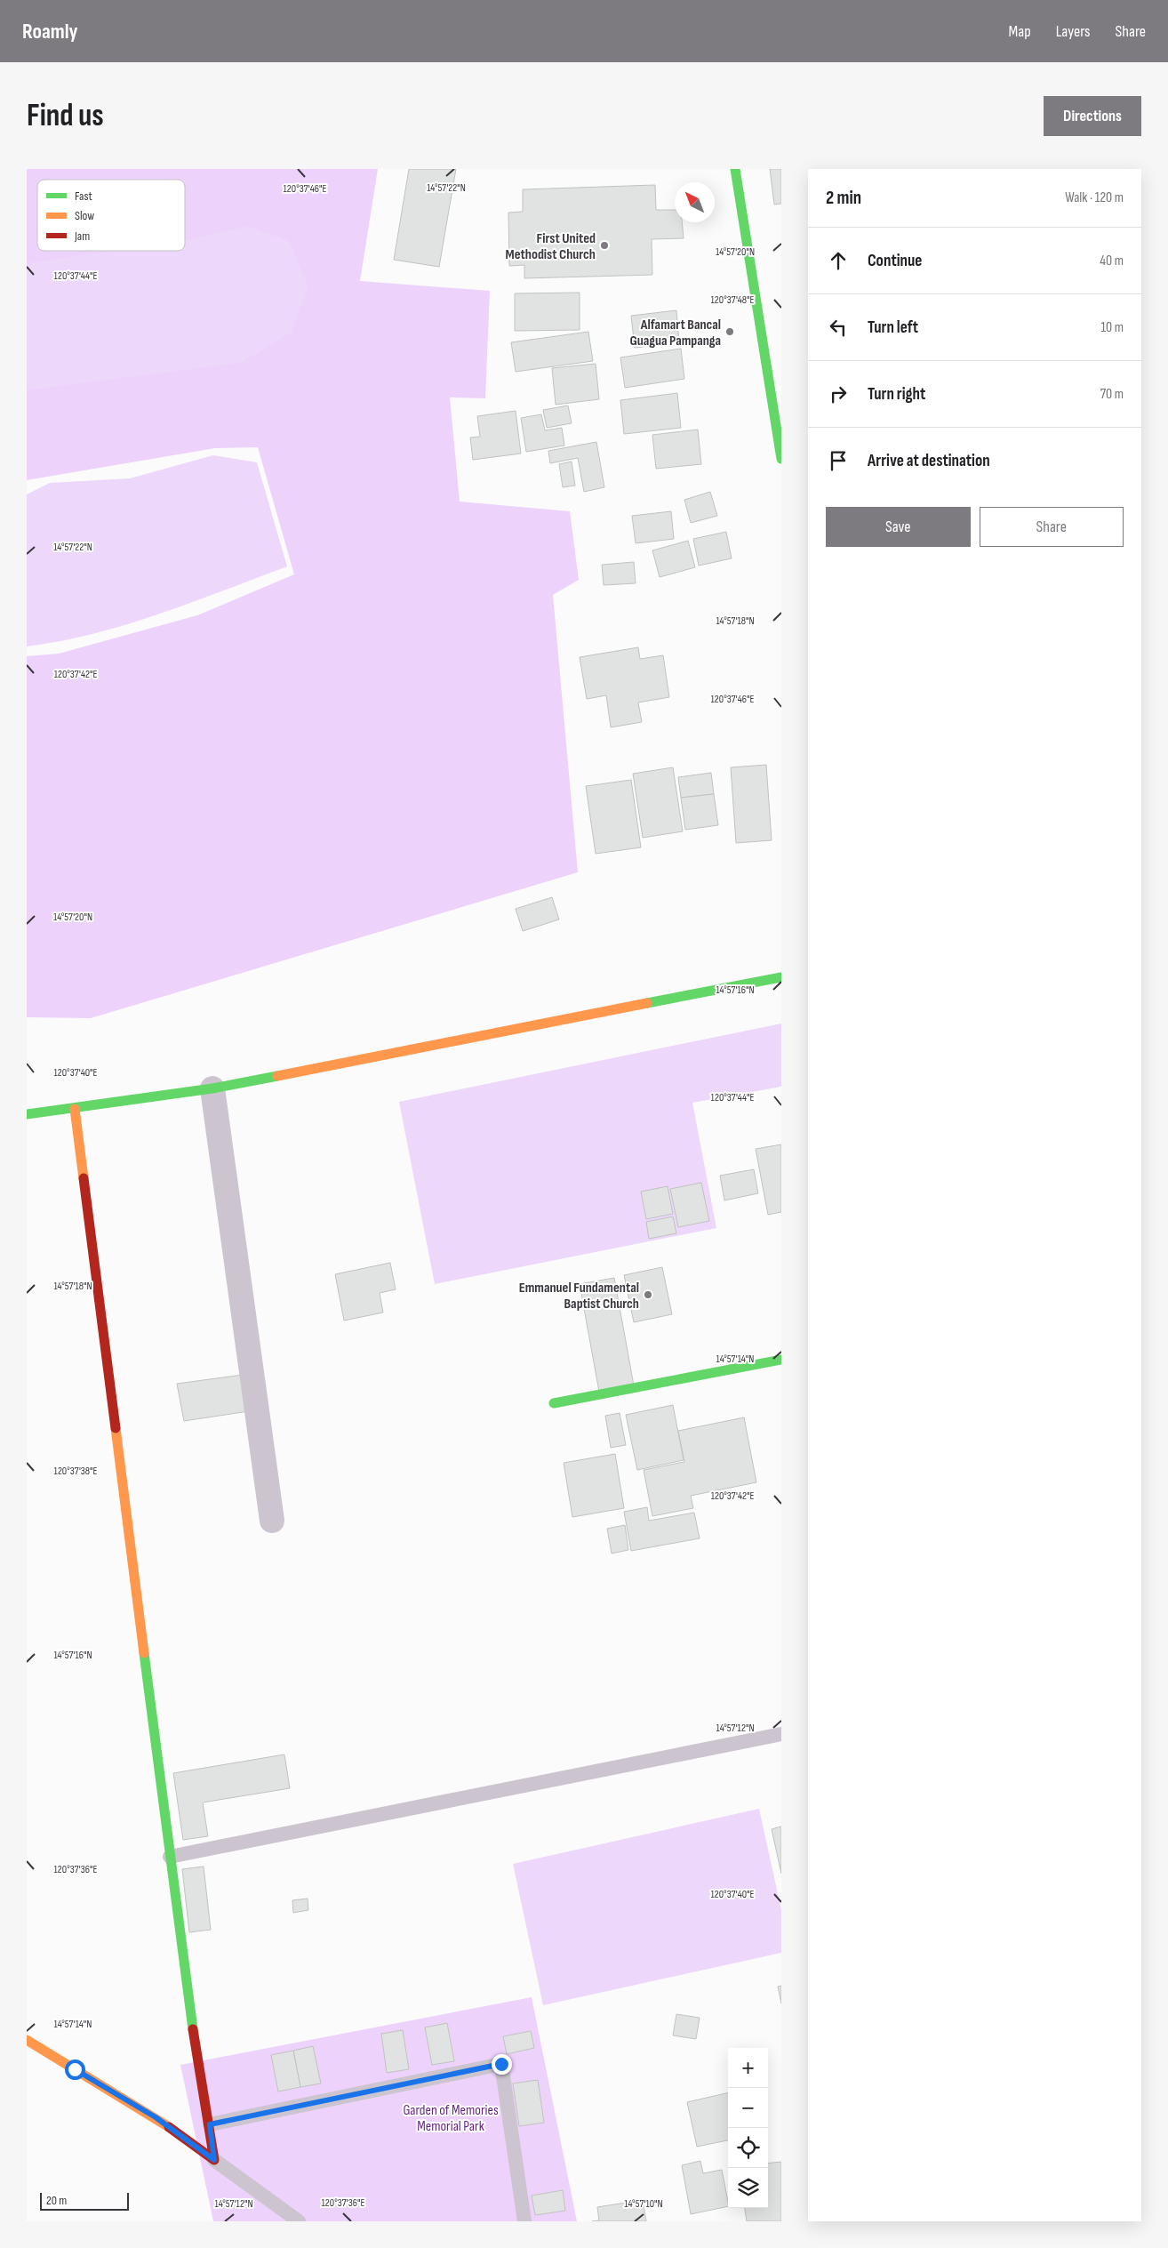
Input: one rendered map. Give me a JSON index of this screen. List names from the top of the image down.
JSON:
{
  "parks": ["Garden of Memories Memorial Park"],
  "places": ["First United Methodist Church", "Alfamart Bancal Guagua Pampanga", "Emmanuel Fundamental Baptist Church"],
  "legend": ["Fast", "Slow", "Jam"],
  "scale_bar": "20 m",
  "north": "top left",
  "page": {
    "header": "Roamly",
    "nav": ["Map", "Layers", "Share"],
    "buttons": [
      "Directions",
      ["Save", "Share"]
    ],
    "title": "Find us",
    "heading": ["2 min", "Walk · 120 m"],
    "list": [
      ["Continue", "40 m"],
      ["Turn left", "10 m"],
      ["Turn right", "70 m"],
      "Arrive at destination"
    ],
    "map_buttons": ["+", "−"],
    "scale": "20 m"
  },
  "coordinates": [
    "14°57'22\"N",
    "120°37'46\"E",
    "14°57'20\"N",
    "120°37'44\"E",
    "120°37'48\"E",
    "14°57'18\"N",
    "120°37'42\"E",
    "14°57'16\"N",
    "120°37'40\"E",
    "14°57'14\"N",
    "120°37'38\"E",
    "14°57'12\"N",
    "120°37'36\"E",
    "14°57'10\"N"
  ]
}
